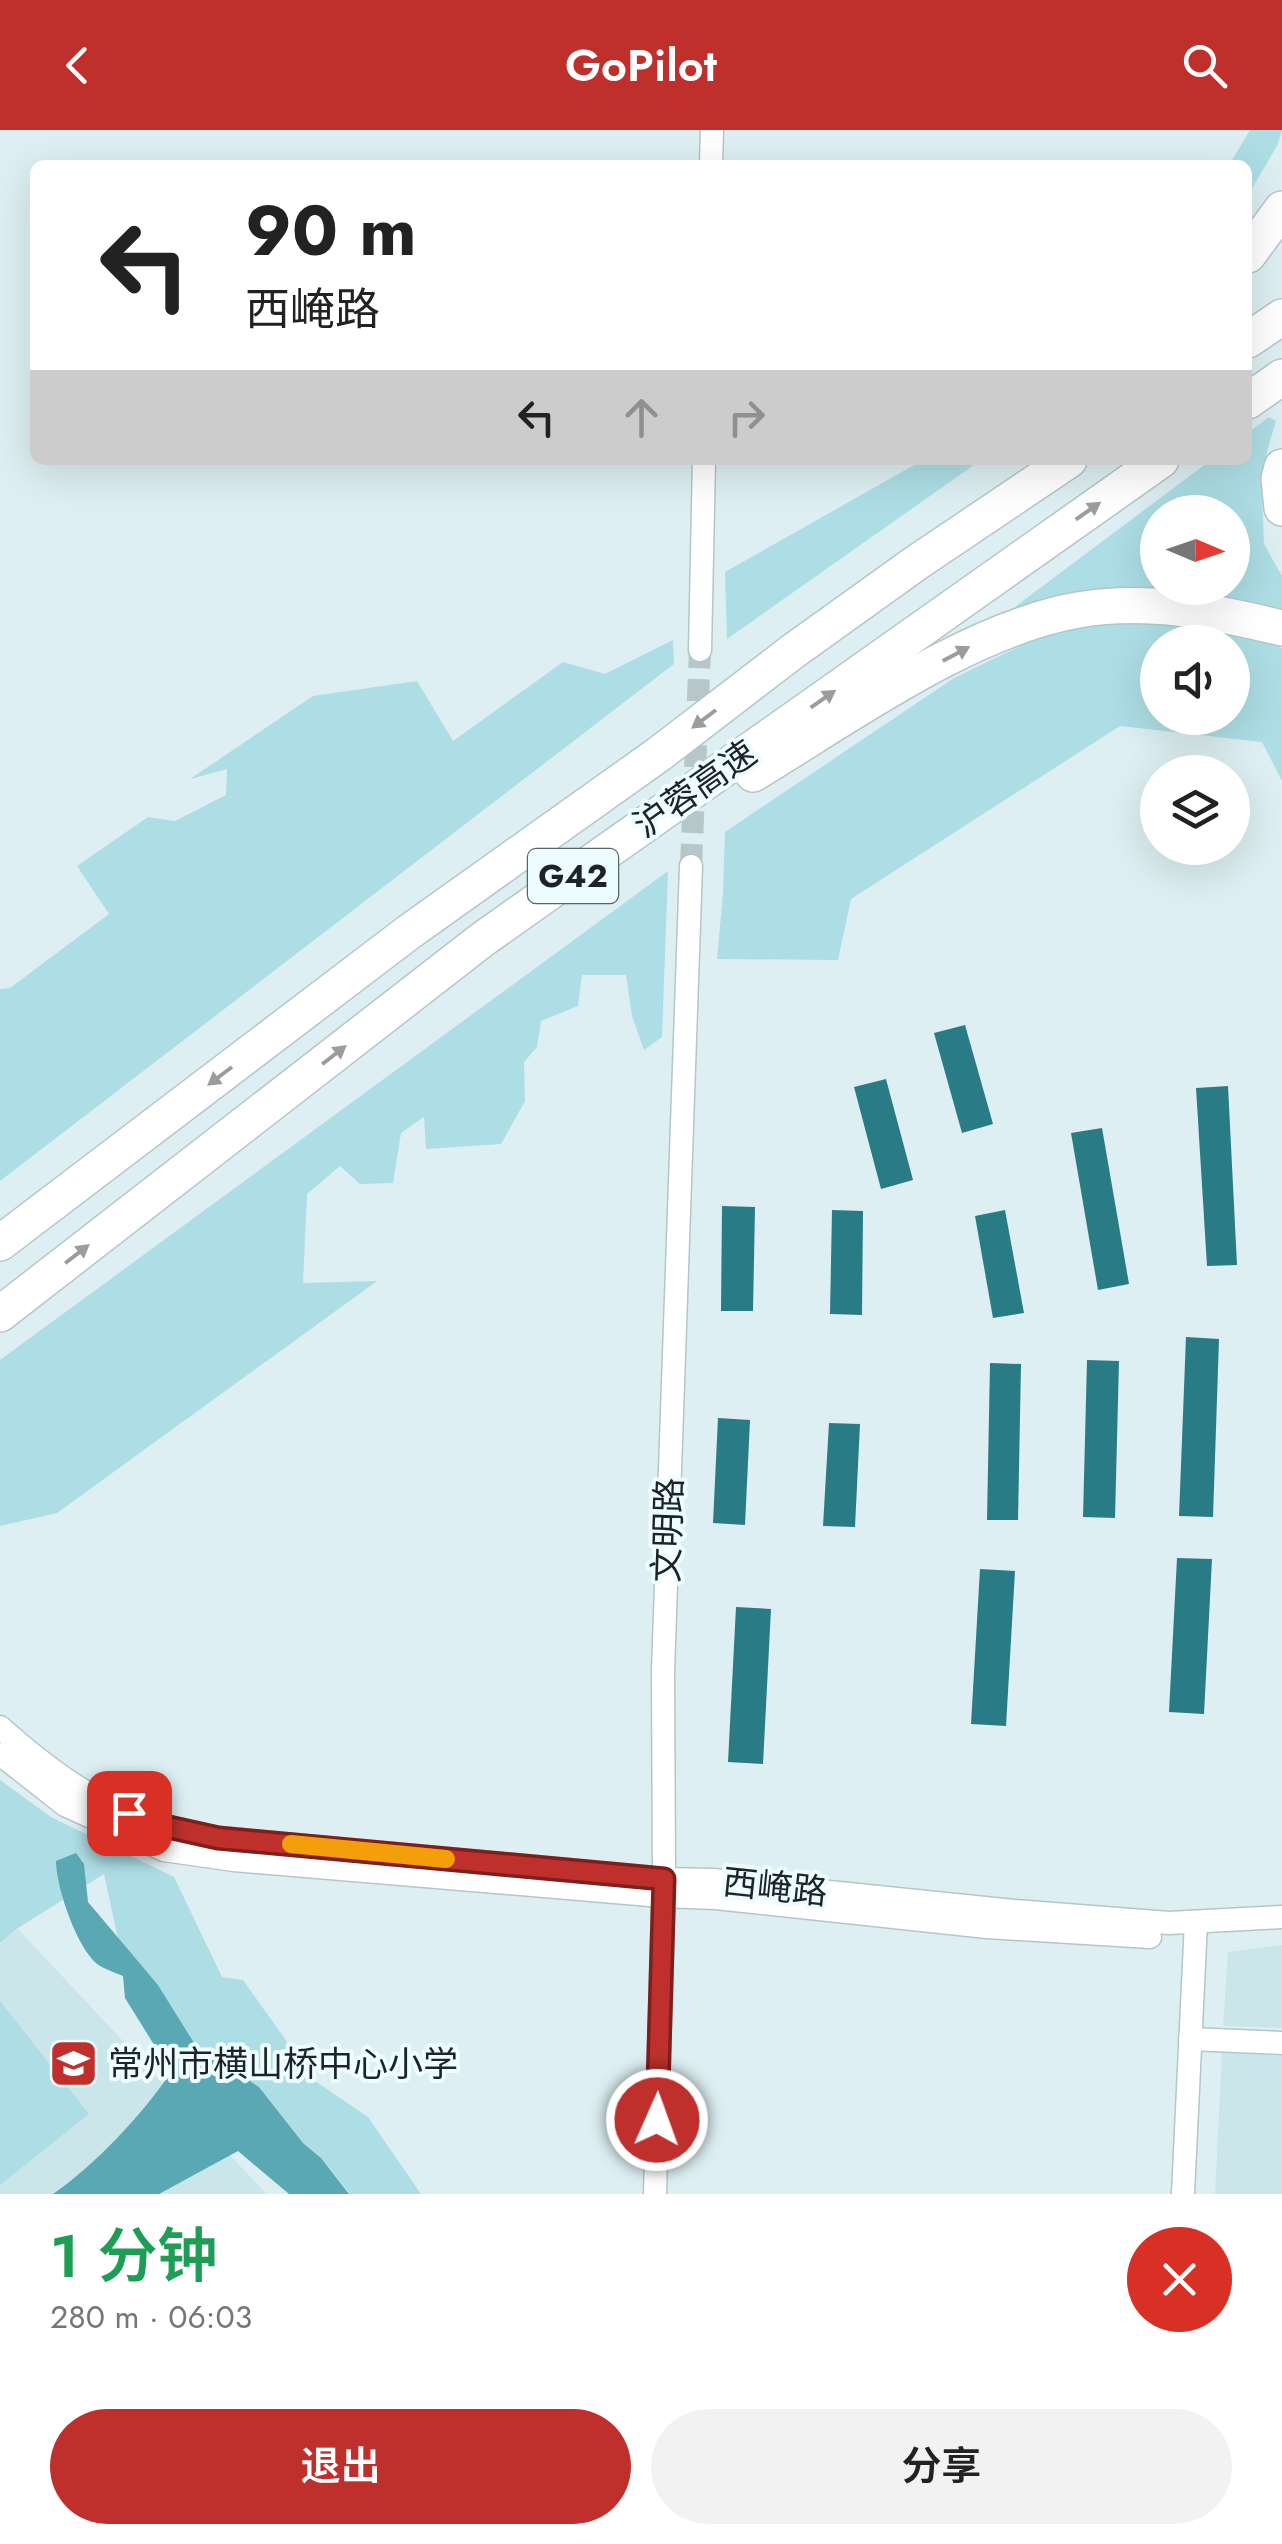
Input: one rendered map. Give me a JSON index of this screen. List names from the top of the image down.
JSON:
{
  "streets": {
    "highway": ["沪蓉高速", "G42"],
    "street": ["文明路", "西崦路"]
  },
  "crossings": [
    ["文明路", "西崦路"]
  ],
  "places": {
    "school or university": ["常州市横山桥中心小学"]
  },
  "north": "right",
  "page": {
    "header": "GoPilot",
    "turn": ["90 m", "西崦路"],
    "heading": ["1 分钟", "280 m · 06:03"],
    "buttons": ["退出", "分享"]
  }
}
